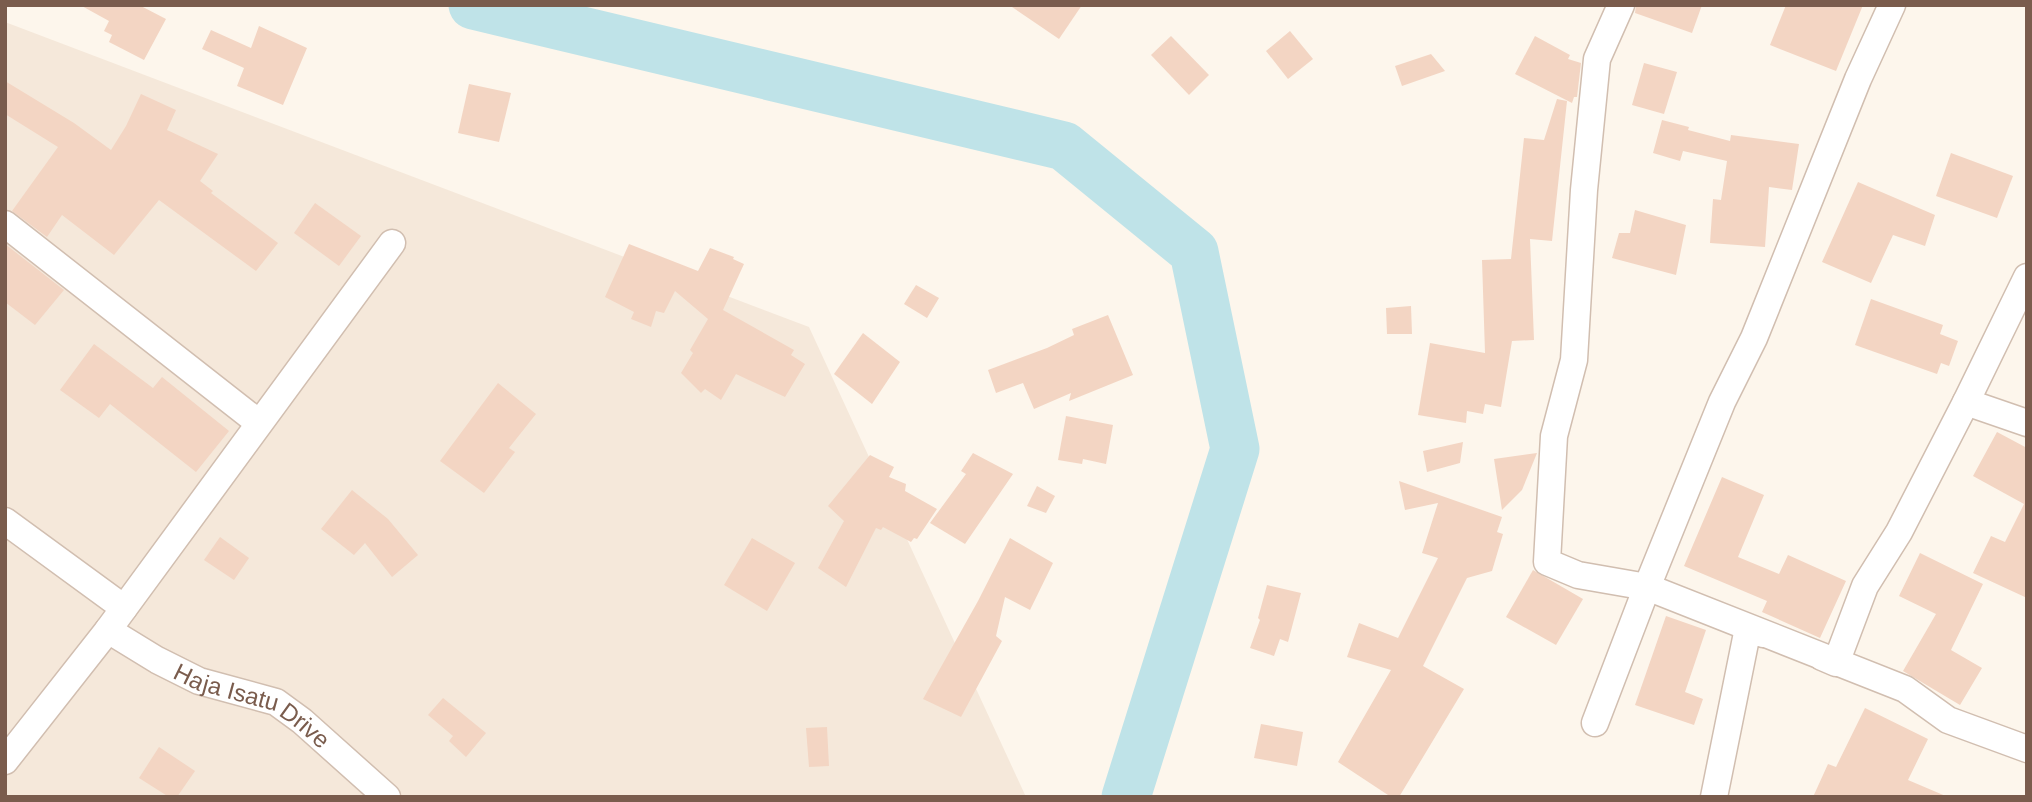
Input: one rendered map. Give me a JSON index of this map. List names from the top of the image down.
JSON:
{
  "streets": {
    "street": ["Haja Isatu Drive"]
  }
}
